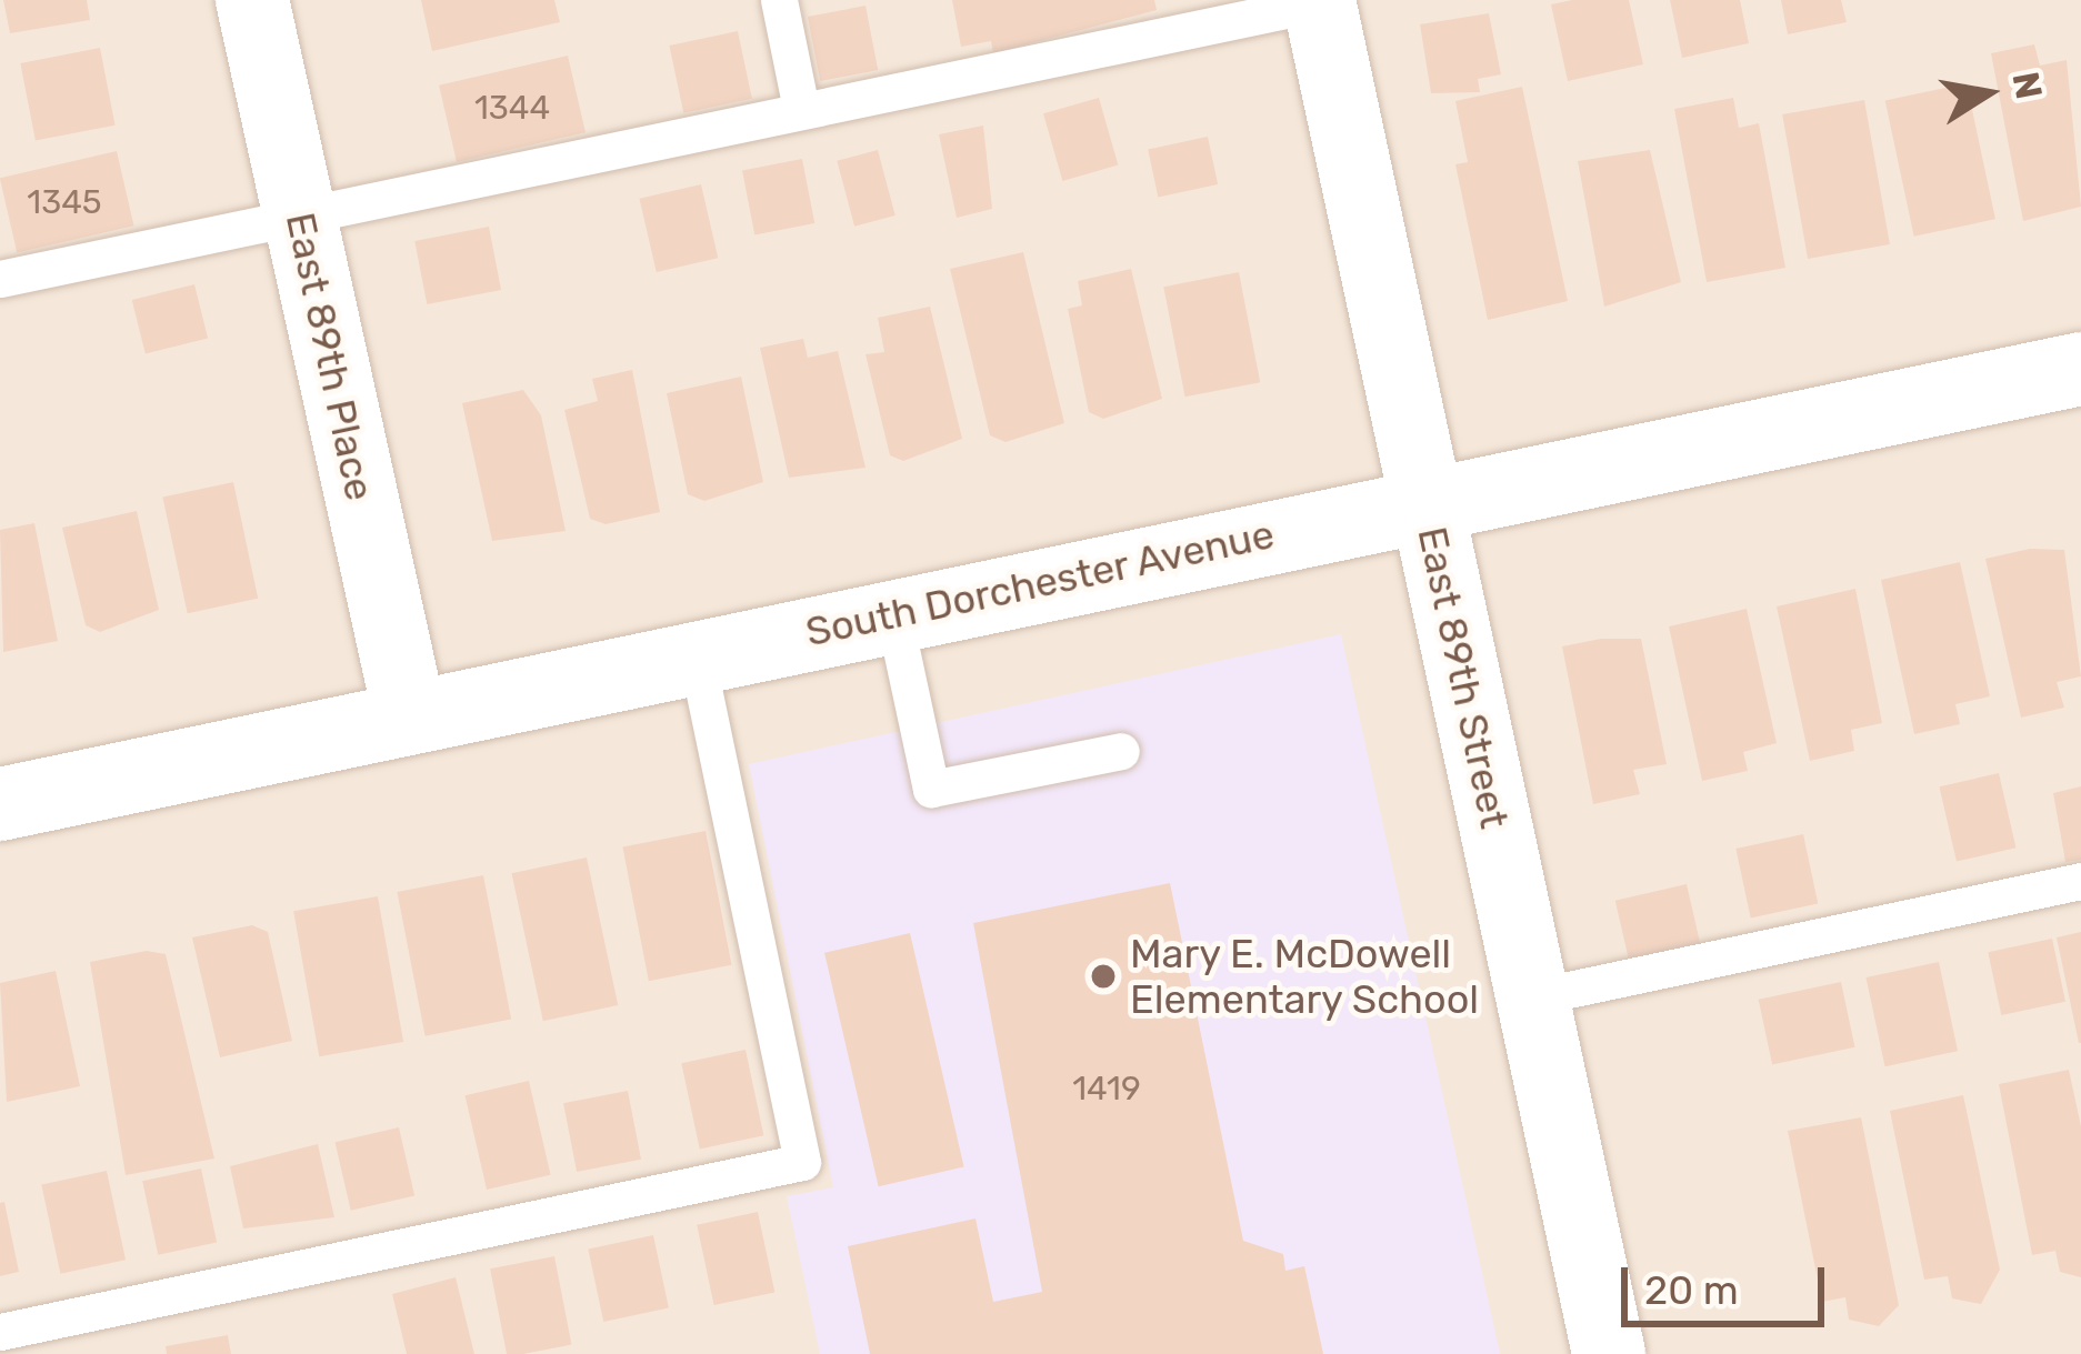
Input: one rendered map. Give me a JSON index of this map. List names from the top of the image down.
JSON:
{
  "streets": {
    "street": ["East 89th Place", "South Dorchester Avenue", "East 89th Street"]
  },
  "crossings": [
    ["East 89th Place", "South Dorchester Avenue"],
    ["South Dorchester Avenue", "East 89th Street"]
  ],
  "places": ["Mary E. McDowell Elementary School"],
  "house_numbers": ["1344", "1345", "1419"],
  "scale_bar": "20 m",
  "north": "right"
}
